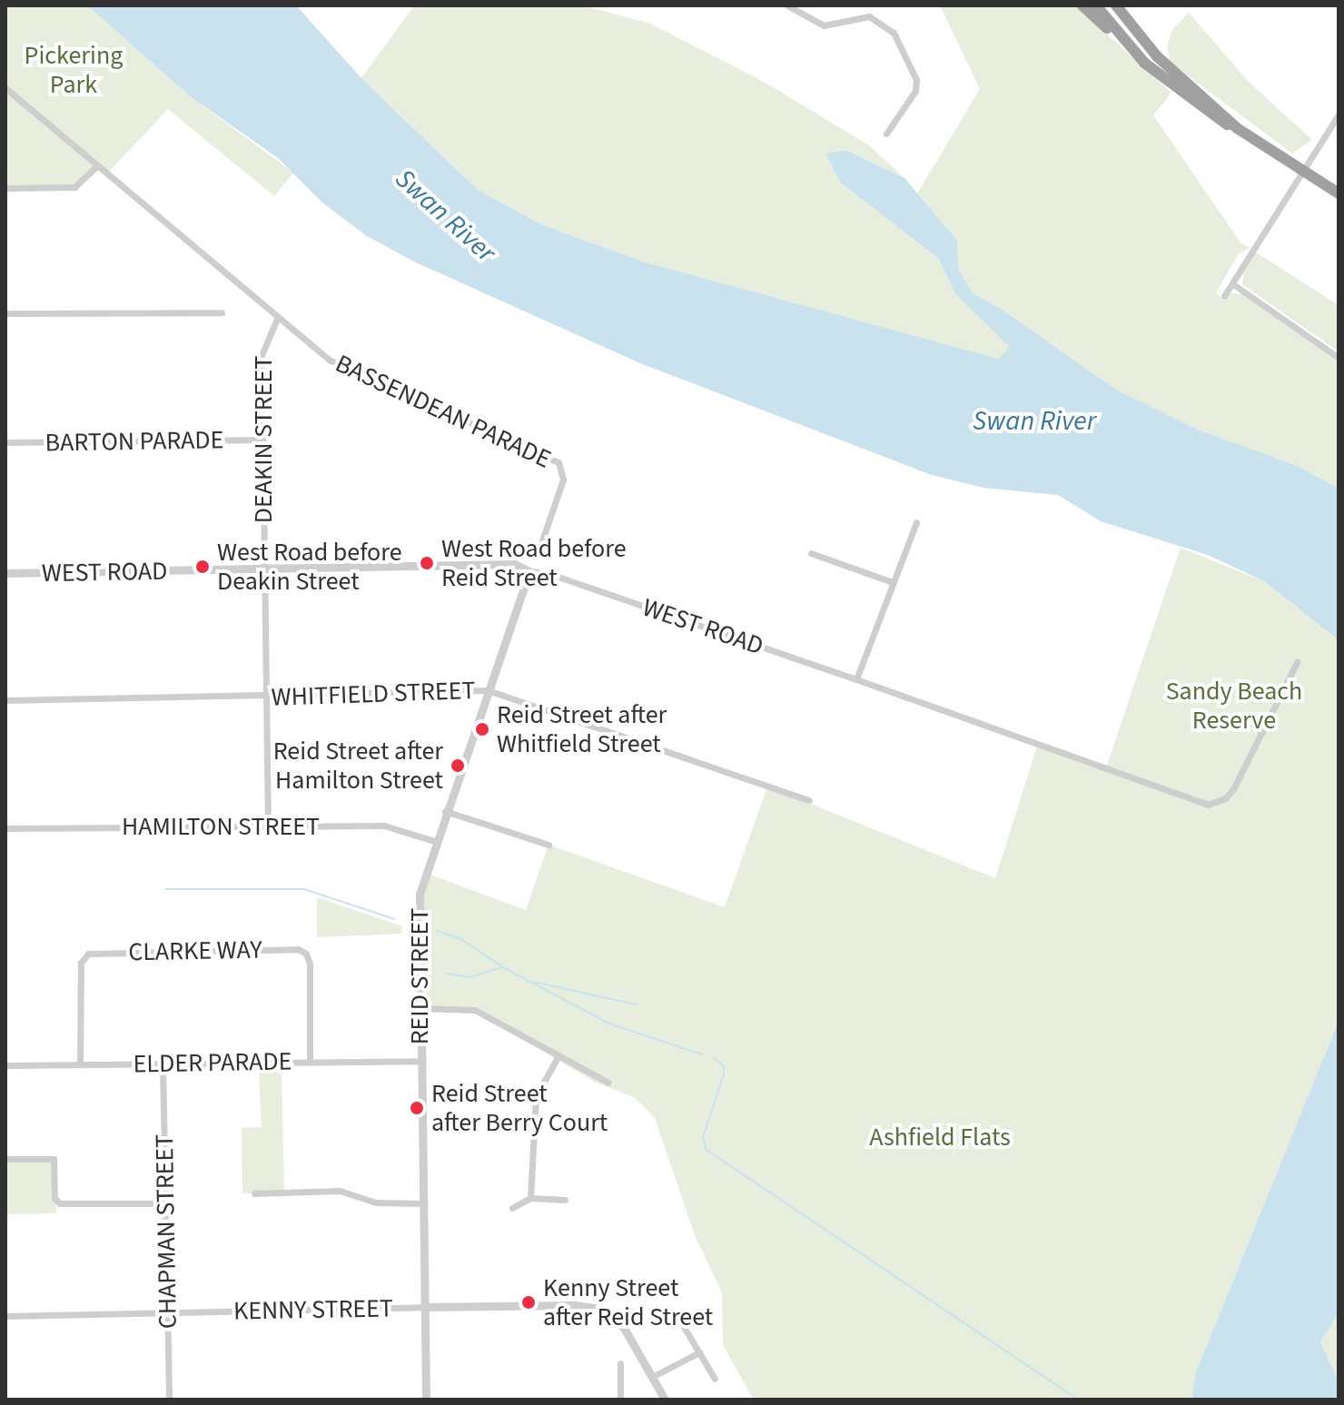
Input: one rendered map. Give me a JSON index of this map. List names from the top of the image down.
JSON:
{
  "streets": {
    "street": [
      "BASSENDEAN PARADE",
      "DEAKIN STREET",
      "BARTON PARADE",
      "WEST ROAD",
      "WHITFIELD STREET",
      "HAMILTON STREET",
      "CLARKE WAY",
      "REID STREET",
      "ELDER PARADE",
      "CHAPMAN STREET",
      "KENNY STREET"
    ]
  },
  "crossings": [
    ["BASSENDEAN PARADE", "DEAKIN STREET"],
    ["DEAKIN STREET", "BARTON PARADE"],
    ["DEAKIN STREET", "WEST ROAD"],
    ["DEAKIN STREET", "WHITFIELD STREET"],
    ["DEAKIN STREET", "HAMILTON STREET"],
    ["WEST ROAD", "REID STREET"],
    ["WHITFIELD STREET", "REID STREET"],
    ["HAMILTON STREET", "REID STREET"],
    ["CLARKE WAY", "ELDER PARADE"],
    ["REID STREET", "ELDER PARADE"],
    ["REID STREET", "KENNY STREET"],
    ["ELDER PARADE", "CHAPMAN STREET"],
    ["CHAPMAN STREET", "KENNY STREET"]
  ],
  "water": ["Swan River"],
  "parks": ["Pickering Park", "Sandy Beach Reserve", "Ashfield Flats"],
  "places": [
    "West Road before Reid Street",
    "West Road before Deakin Street",
    "Reid Street after Whitfield Street",
    "Reid Street after Hamilton Street",
    "Reid Street after Berry Court",
    "Kenny Street after Reid Street"
  ]
}
